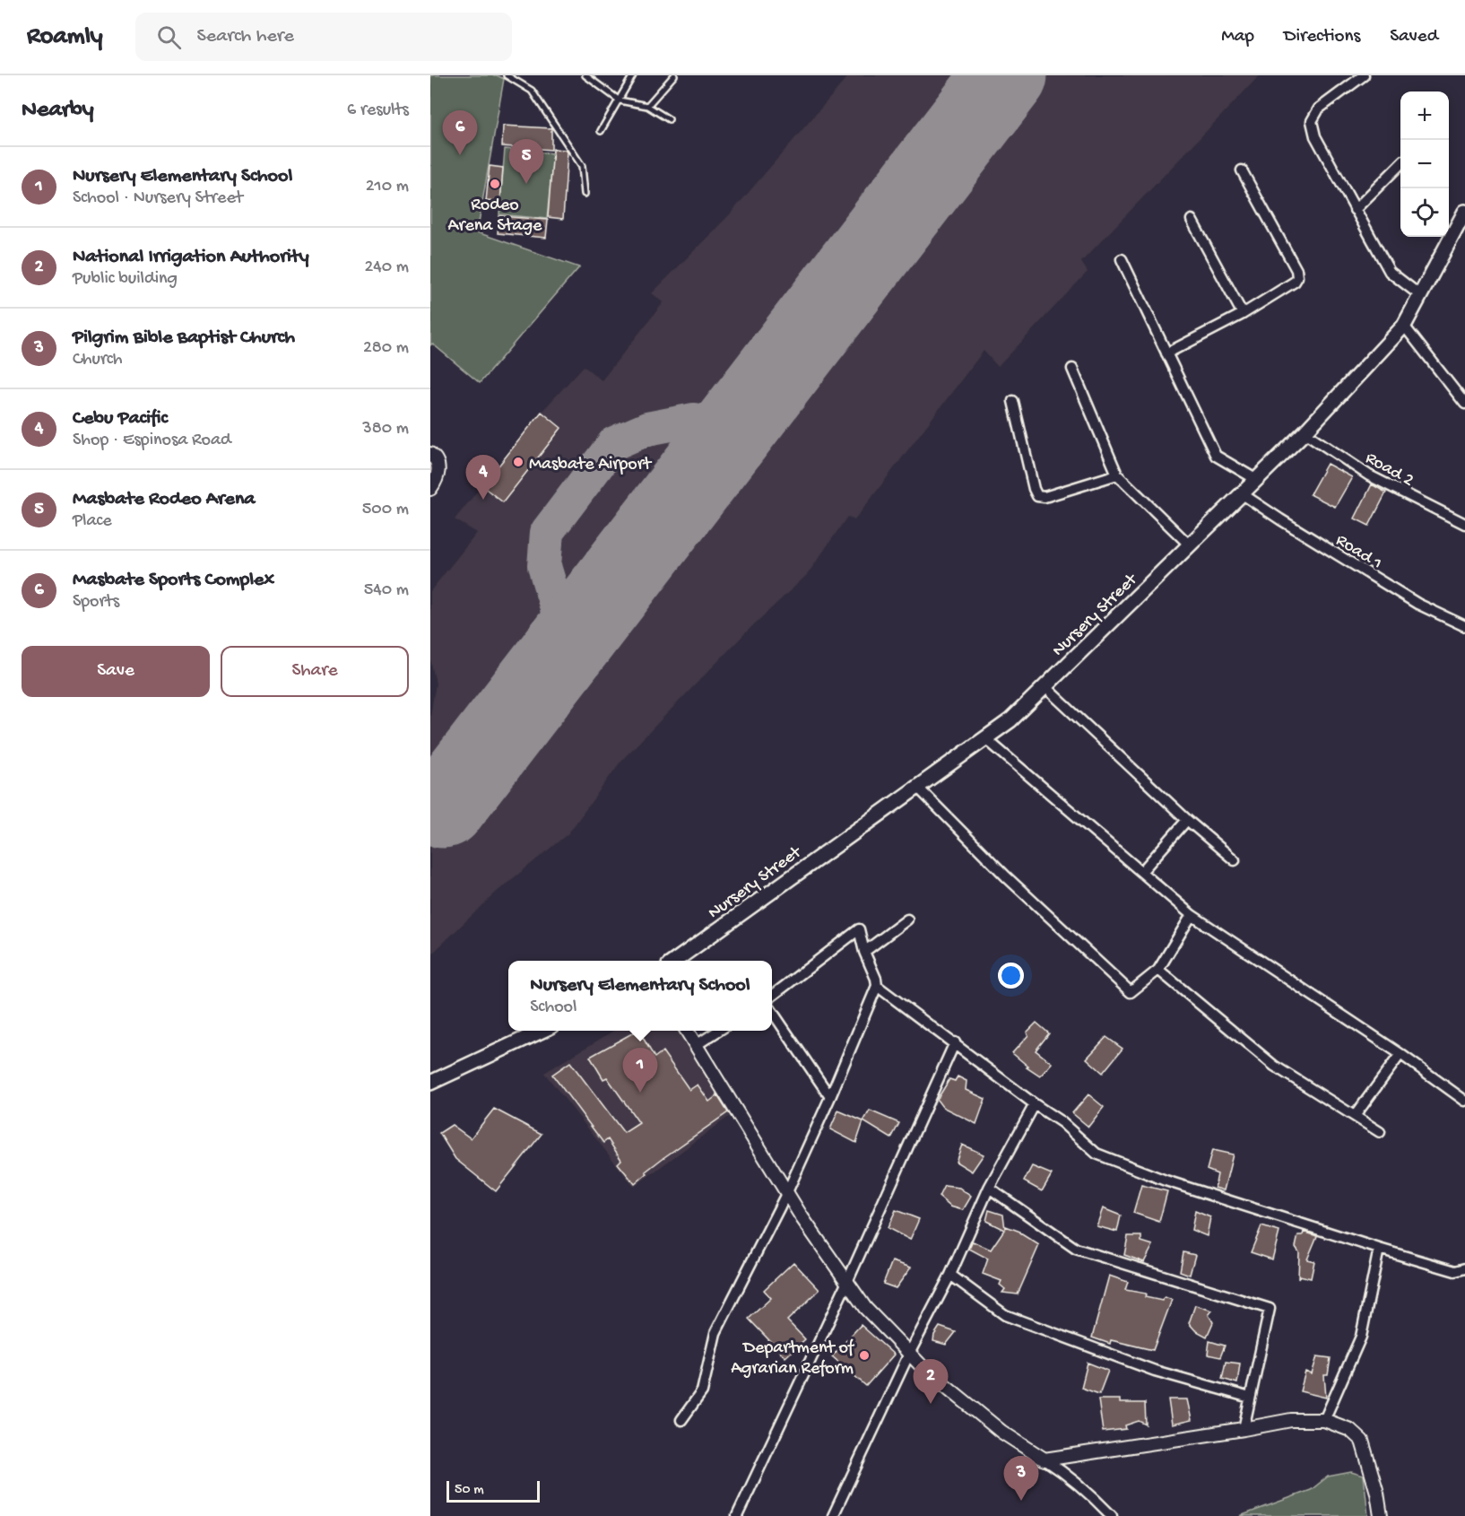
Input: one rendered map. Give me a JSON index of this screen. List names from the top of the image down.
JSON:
{
  "streets": {
    "main road": ["Nursery Street"],
    "street": ["Road 2", "Road 1"]
  },
  "crossings": [
    ["Road 2", "Nursery Street"],
    ["Road 1", "Nursery Street"]
  ],
  "places": ["Rodeo Arena Stage", "Masbate Airport", "Department of Agrarian Reform"],
  "scale_bar": "50 m",
  "page": {
    "header": "Roamly",
    "search": "Search here",
    "nav": ["Map", "Directions", "Saved"],
    "heading": ["Nearby", "6 results"],
    "map_buttons": ["+", "−"],
    "pins": [
      "6",
      "5",
      "4",
      "1",
      "2",
      "3"
    ],
    "list": [
      {
        "mark": "1",
        "name": "Nursery Elementary School",
        "note": "School · Nursery Street",
        "value": "210 m"
      },
      {
        "mark": "2",
        "name": "National Irrigation Authority",
        "note": "Public building",
        "value": "240 m"
      },
      {
        "mark": "3",
        "name": "Pilgrim Bible Baptist Church",
        "note": "Church",
        "value": "280 m"
      },
      {
        "mark": "4",
        "name": "Cebu Pacific",
        "note": "Shop · Espinosa Road",
        "value": "380 m"
      },
      {
        "mark": "5",
        "name": "Masbate Rodeo Arena",
        "note": "Place",
        "value": "500 m"
      },
      {
        "mark": "6",
        "name": "Masbate Sports Complex",
        "note": "Sports",
        "value": "540 m"
      }
    ],
    "buttons": ["Save", "Share"],
    "popup": ["Nursery Elementary School", "School"],
    "scale": "50 m"
  }
}
